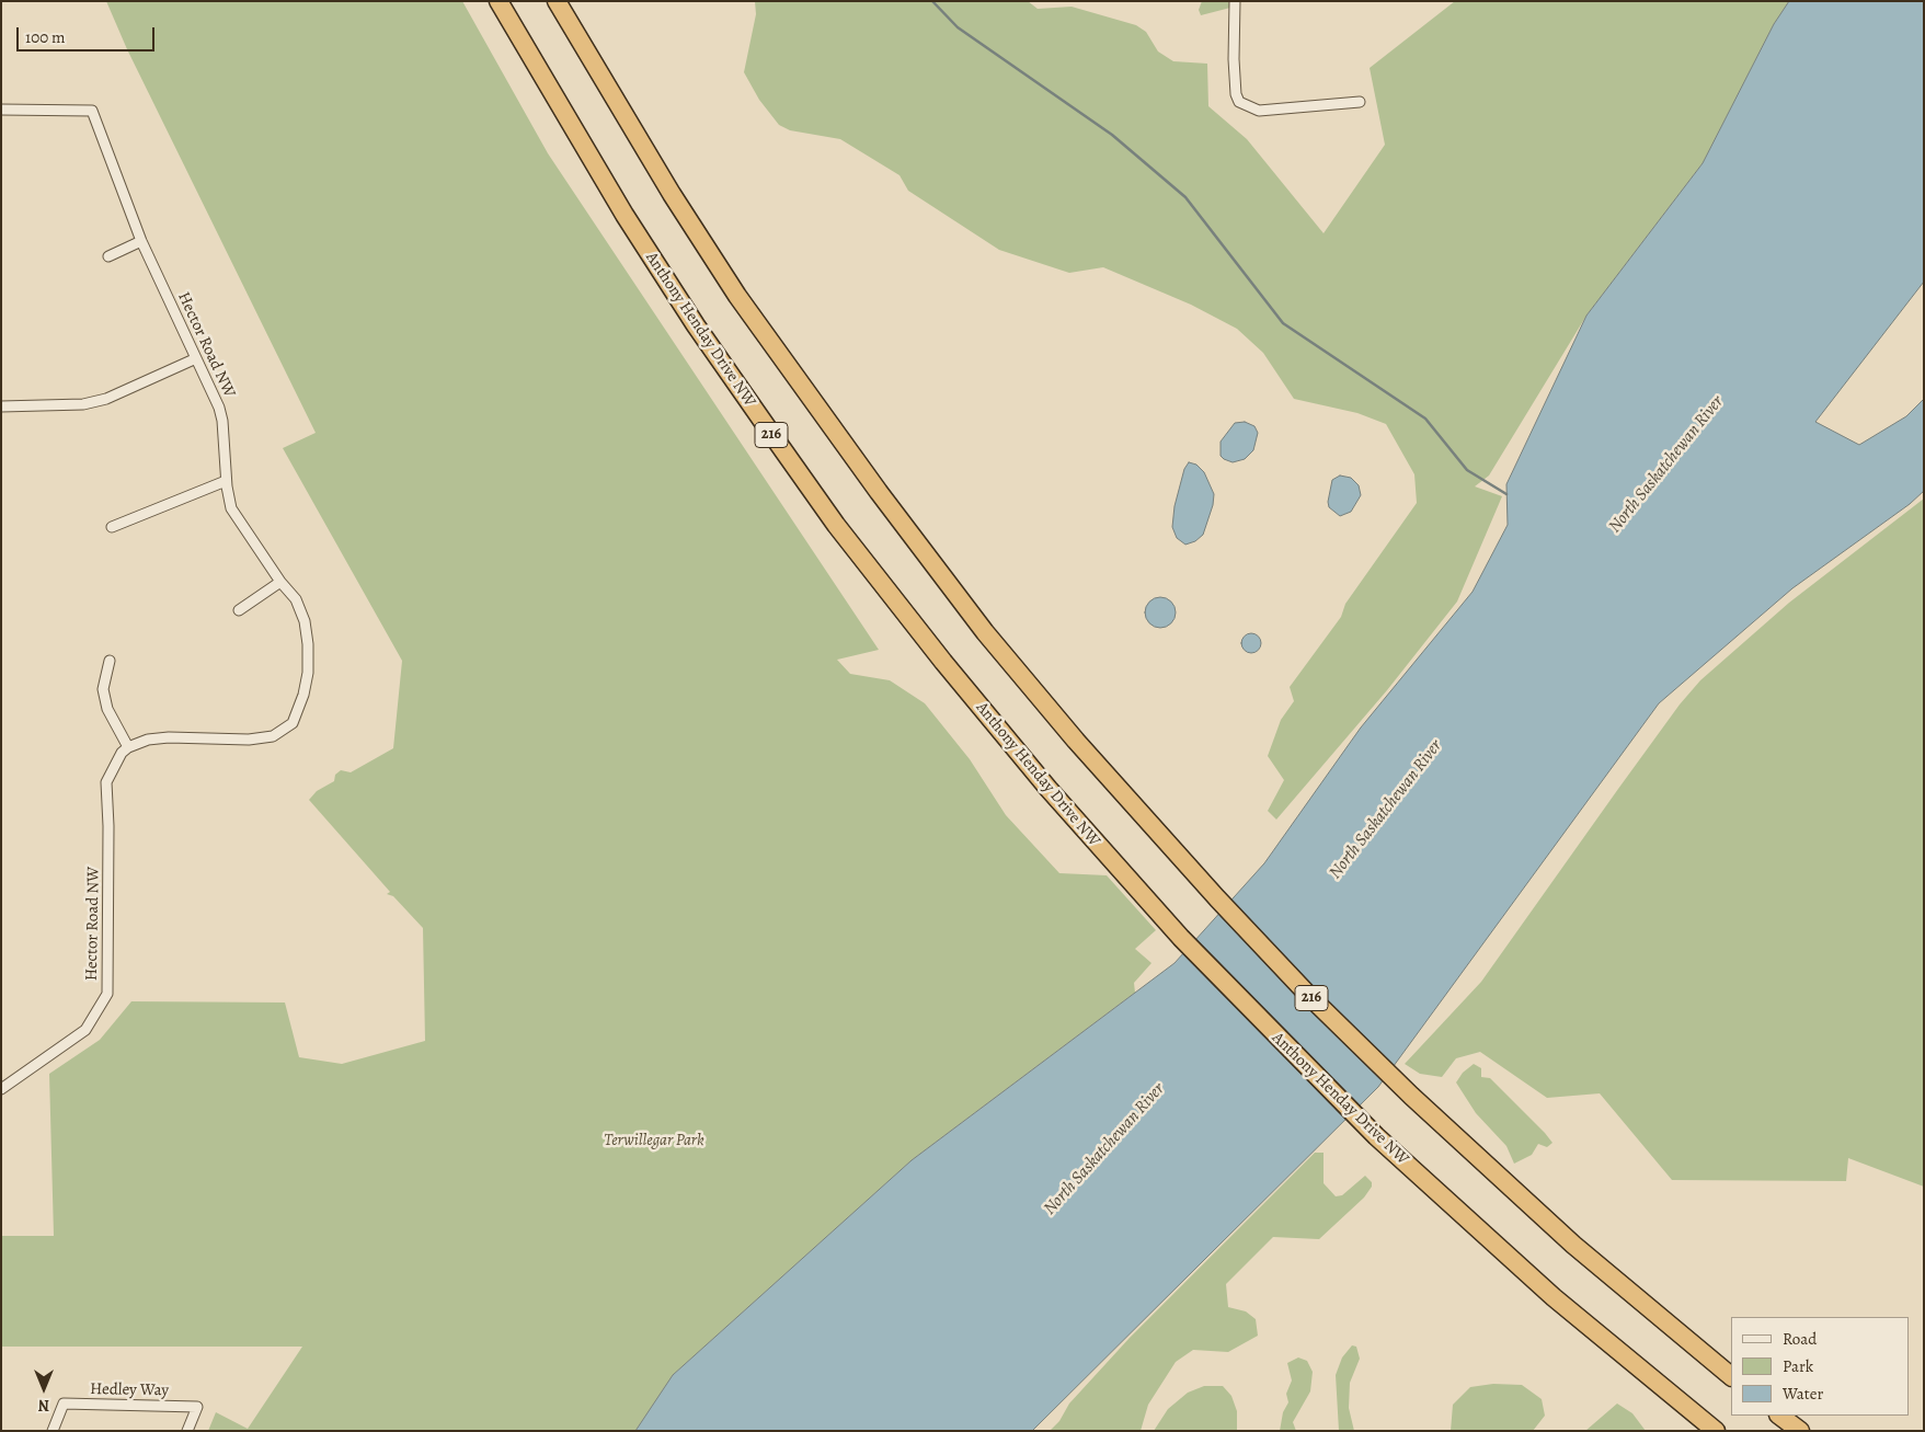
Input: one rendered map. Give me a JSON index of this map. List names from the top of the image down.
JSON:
{
  "streets": {
    "highway": ["Anthony Henday Drive NW", "216"],
    "street": ["Hector Road NW", "Hedley Way"]
  },
  "water": ["North Saskatchewan River"],
  "parks": ["Terwillegar Park"],
  "legend": ["Road", "Park", "Water"],
  "scale_bar": "100 m",
  "north": "bottom"
}
